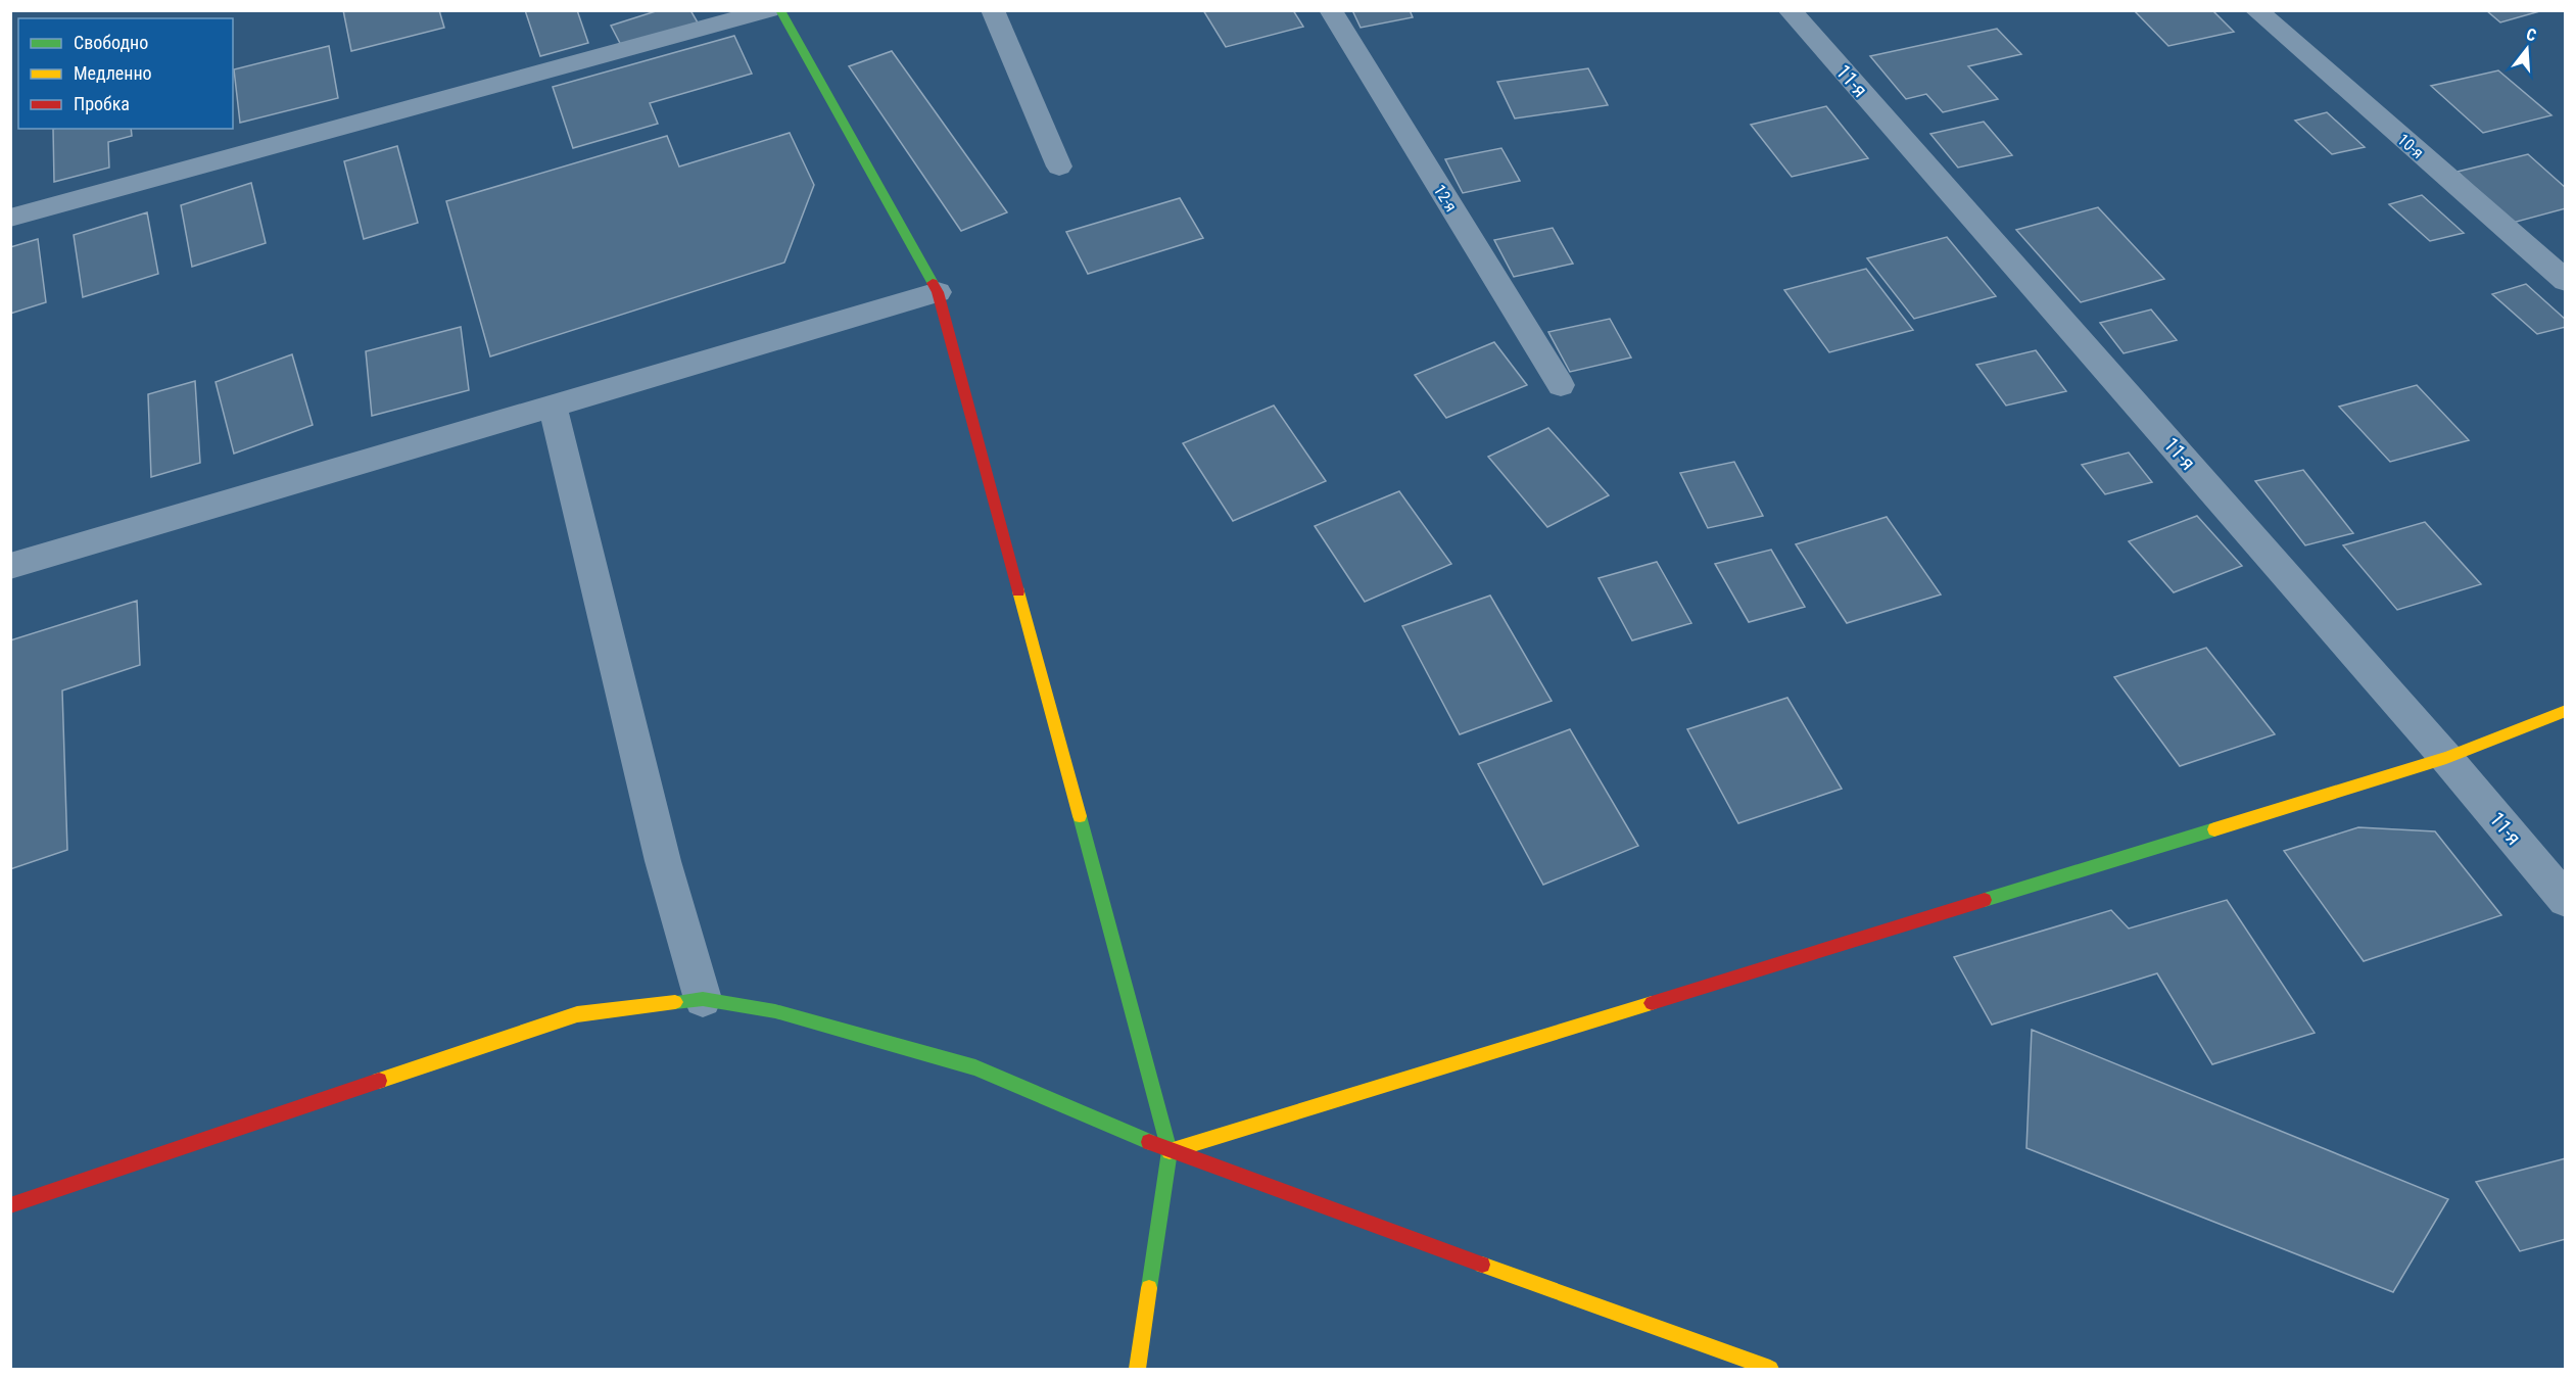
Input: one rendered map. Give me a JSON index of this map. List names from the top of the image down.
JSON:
{
  "streets": {
    "street": ["11-я", "10-я", "12-я"]
  },
  "legend": ["Свободно", "Медленно", "Пробка"],
  "north": "top"
}
